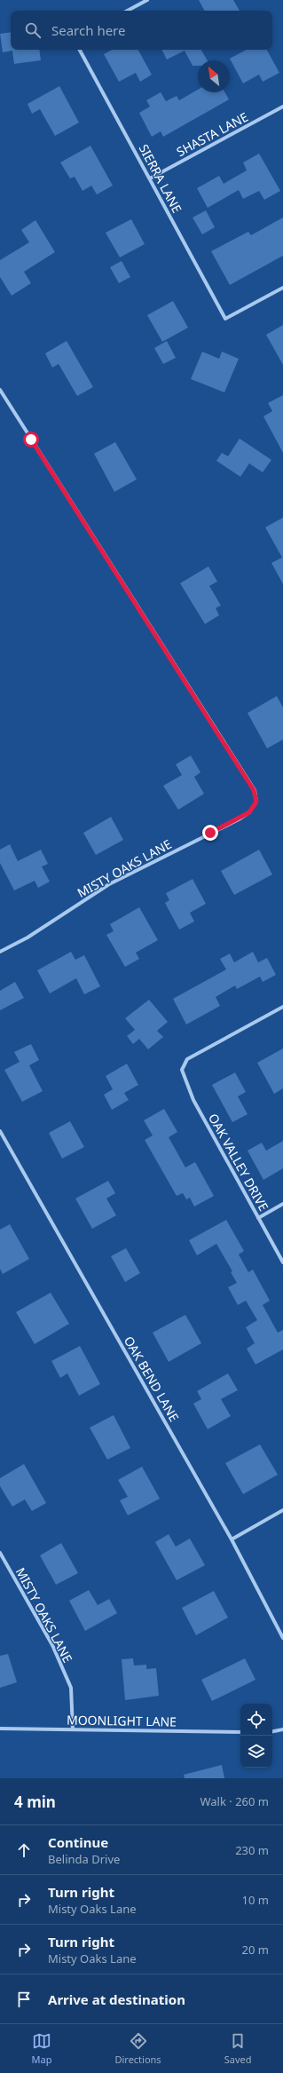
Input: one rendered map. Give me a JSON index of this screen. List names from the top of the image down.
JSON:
{
  "streets": {
    "street": [
      "SHASTA LANE",
      "SIERRA LANE",
      "MISTY OAKS LANE",
      "OAK VALLEY DRIVE",
      "OAK BEND LANE",
      "MOONLIGHT LANE"
    ]
  },
  "crossings": [
    ["SHASTA LANE", "SIERRA LANE"],
    ["MISTY OAKS LANE", "MOONLIGHT LANE"]
  ],
  "north": "top left",
  "page": {
    "search": "Search here",
    "heading": ["4 min", "Walk · 260 m"],
    "list": [
      ["Continue", "Belinda Drive", "230 m"],
      ["Turn right", "Misty Oaks Lane", "10 m"],
      ["Turn right", "Misty Oaks Lane", "20 m"],
      "Arrive at destination"
    ],
    "nav": ["Map", "Directions", "Saved"]
  }
}
